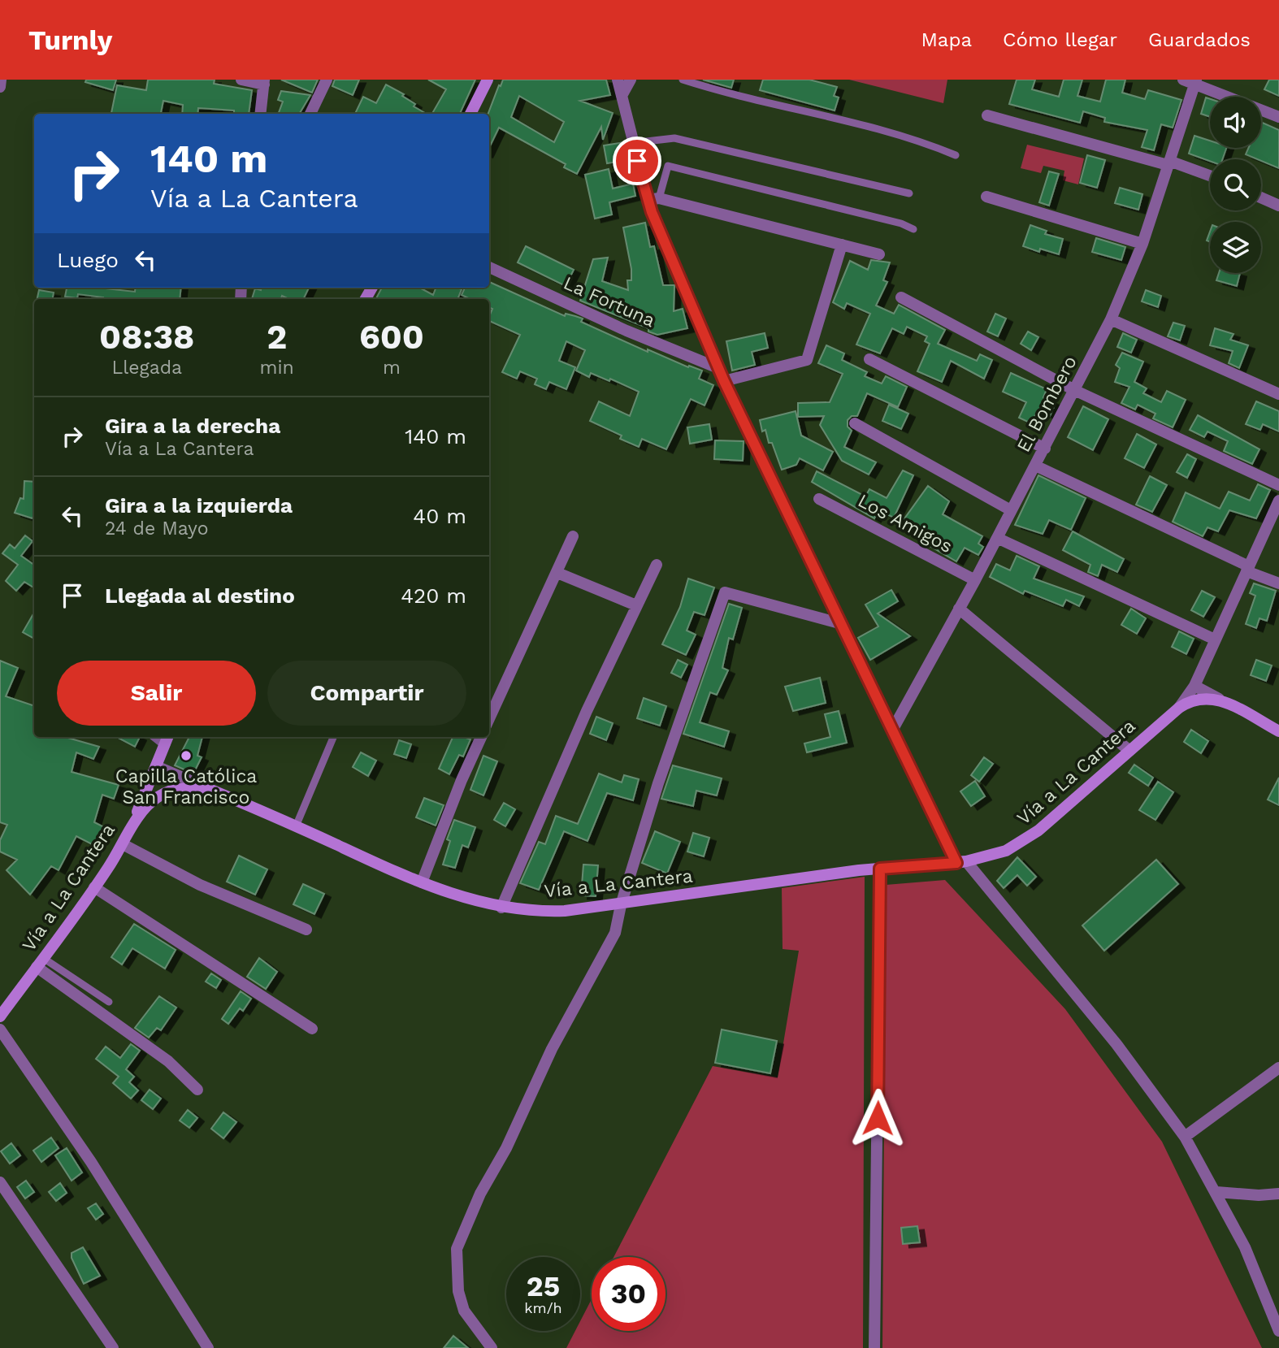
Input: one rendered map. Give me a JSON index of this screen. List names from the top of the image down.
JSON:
{
  "streets": {
    "main road": ["Vía a La Cantera"],
    "street": ["La Fortuna", "El Bombero", "Los Amigos"]
  },
  "crossings": [
    ["El Bombero", "Los Amigos"]
  ],
  "places": ["Capilla Católica San Francisco"],
  "page": {
    "header": "Turnly",
    "nav": ["Mapa", "Cómo llegar", "Guardados"],
    "turn": ["140 m", "Vía a La Cantera"],
    "then": "Luego",
    "eta": [
      "08:38",
      "Llegada",
      "2",
      "min",
      "600",
      "m"
    ],
    "list": [
      {
        "name": "Gira a la derecha",
        "note": "Vía a La Cantera",
        "value": "140 m"
      },
      {
        "name": "Gira a la izquierda",
        "note": "24 de Mayo",
        "value": "40 m"
      },
      {
        "name": "Llegada al destino",
        "value": "420 m"
      }
    ],
    "buttons": ["Salir", "Compartir"],
    "speed": "25 km/h",
    "limit": "30"
  }
}
